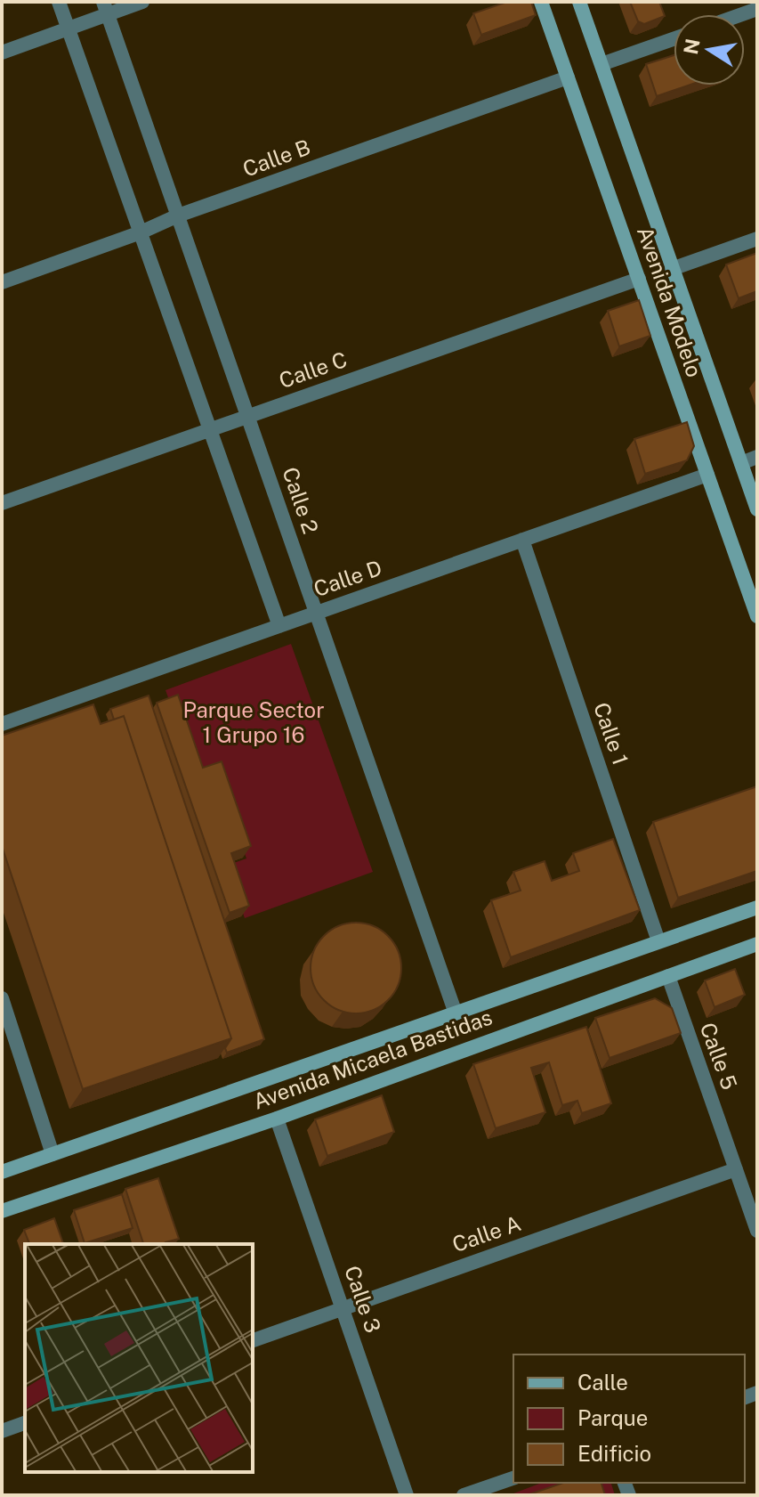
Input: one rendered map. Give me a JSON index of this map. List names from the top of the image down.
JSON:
{
  "streets": {
    "main road": ["Avenida Modelo", "Avenida Micaela Bastidas"],
    "street": [
      "Calle B",
      "Calle C",
      "Calle 2",
      "Calle D",
      "Calle 1",
      "Calle 5",
      "Calle A",
      "Calle 3"
    ]
  },
  "crossings": [
    ["Calle B", "Avenida Modelo"],
    ["Calle B", "Calle 2"],
    ["Avenida Modelo", "Calle C"],
    ["Avenida Modelo", "Calle D"],
    ["Calle C", "Calle 2"],
    ["Calle 2", "Calle D"],
    ["Calle 2", "Avenida Micaela Bastidas"],
    ["Calle D", "Calle 1"],
    ["Calle 1", "Avenida Micaela Bastidas"],
    ["Calle 5", "Avenida Micaela Bastidas"],
    ["Calle 5", "Calle A"],
    ["Avenida Micaela Bastidas", "Calle 3"],
    ["Calle A", "Calle 3"]
  ],
  "parks": ["Parque Sector 1 Grupo 16"],
  "legend": ["Calle", "Parque", "Edificio"],
  "north": "left"
}
